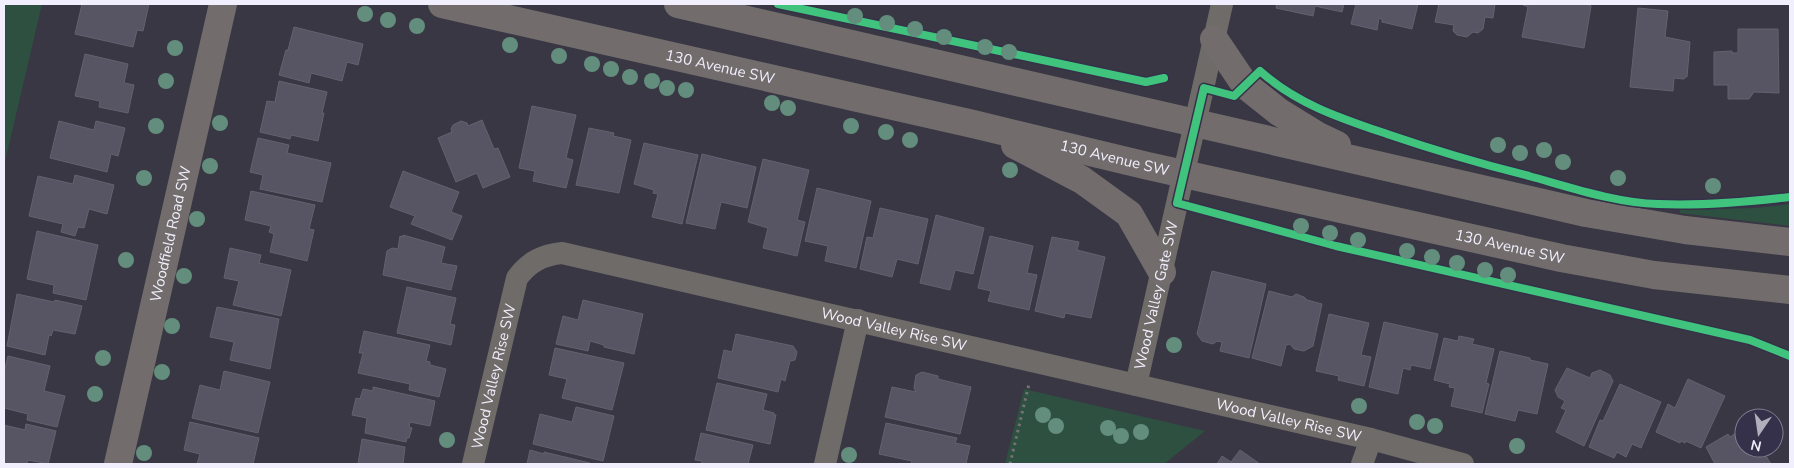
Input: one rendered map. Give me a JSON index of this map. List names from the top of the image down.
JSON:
{
  "streets": {
    "street": [
      "130 Avenue SW",
      "Woodfield Road SW",
      "Wood Valley Gate SW",
      "Wood Valley Rise SW"
    ]
  },
  "crossings": [
    ["130 Avenue SW", "Wood Valley Gate SW"],
    ["Wood Valley Gate SW", "Wood Valley Rise SW"]
  ],
  "north": "bottom"
}
